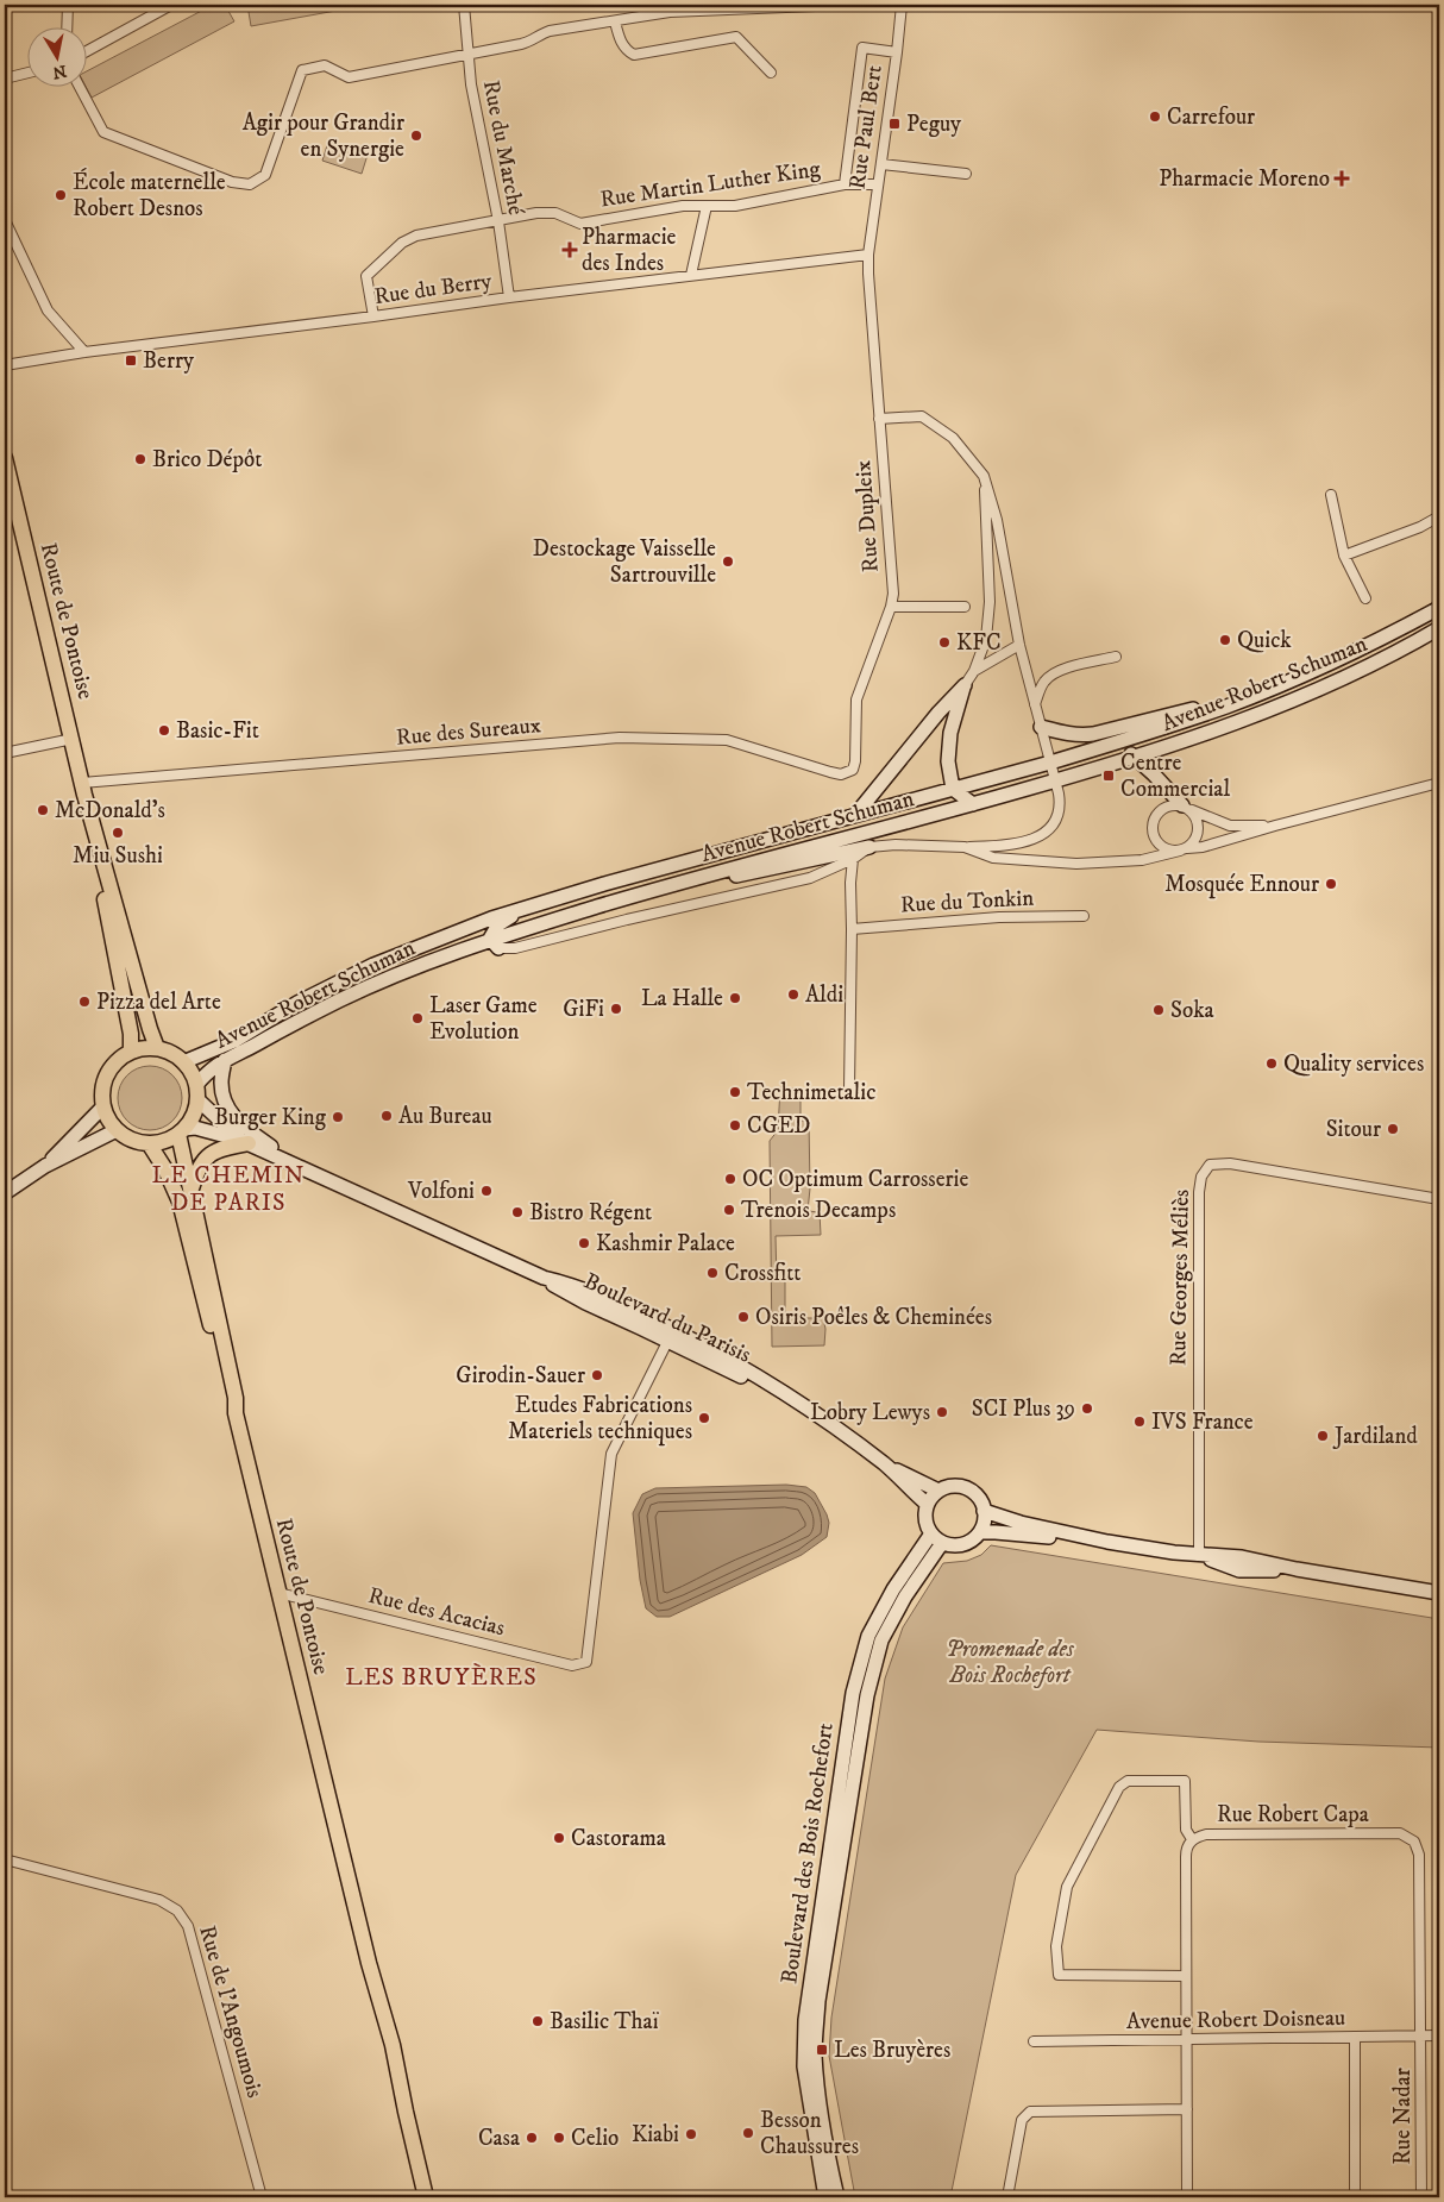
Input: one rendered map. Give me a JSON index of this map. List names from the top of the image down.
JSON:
{
  "streets": {
    "main road": [
      "Route de Pontoise",
      "Avenue Robert Schuman",
      "Boulevard du Parisis",
      "Boulevard des Bois Rochefort"
    ],
    "street": [
      "Rue Paul Bert",
      "Rue du Marché",
      "Rue Martin Luther King",
      "Rue du Berry",
      "Rue Dupleix",
      "Rue des Sureaux",
      "Rue du Tonkin",
      "Rue Georges Méliès",
      "Rue des Acacias",
      "Rue Robert Capa",
      "Rue de l'Angoumois",
      "Avenue Robert Doisneau",
      "Rue Nadar"
    ]
  },
  "crossings": [
    ["Rue Paul Bert", "Rue Martin Luther King"],
    ["Rue Paul Bert", "Rue du Berry"],
    ["Rue Paul Bert", "Rue Dupleix"],
    ["Rue du Marché", "Rue Martin Luther King"],
    ["Rue du Marché", "Rue du Berry"],
    ["Rue du Berry", "Rue Dupleix"],
    ["Rue Dupleix", "Rue des Sureaux"],
    ["Route de Pontoise", "Avenue Robert Schuman"],
    ["Route de Pontoise", "Rue des Sureaux"],
    ["Route de Pontoise", "Boulevard du Parisis"],
    ["Route de Pontoise", "Rue des Acacias"],
    ["Avenue Robert Schuman", "Boulevard du Parisis"],
    ["Boulevard du Parisis", "Rue des Acacias"],
    ["Boulevard du Parisis", "Boulevard des Bois Rochefort"],
    ["Rue Robert Capa", "Avenue Robert Doisneau"],
    ["Rue Robert Capa", "Rue Nadar"],
    ["Avenue Robert Doisneau", "Rue Nadar"]
  ],
  "districts": ["LE CHEMIN DE PARIS", "LES BRUYÈRES"],
  "parks": ["Promenade des Bois Rochefort"],
  "places": {
    "other": [
      "Carrefour",
      "Agir pour Grandir en Synergie",
      "École maternelle Robert Desnos",
      "Brico Dépôt",
      "Destockage Vaisselle Sartrouville",
      "Quick",
      "KFC",
      "Basic-Fit",
      "McDonald's",
      "Miu Sushi",
      "Mosquée Ennour",
      "Aldi",
      "La Halle",
      "Pizza del Arte",
      "GiFi",
      "Soka",
      "Laser Game Evolution",
      "Quality services",
      "Technimetalic",
      "Au Bureau",
      "Burger King",
      "CGED",
      "Sitour",
      "OC Optimum Carrosserie",
      "Volfoni",
      "Trenois Decamps",
      "Bistro Régent",
      "Kashmir Palace",
      "Crossfitt",
      "Osiris Poêles & Cheminées",
      "Girodin-Sauer",
      "SCI Plus 39",
      "Lobry Lewys",
      "Etudes Fabrications Materiels techniques",
      "IVS France",
      "Jardiland",
      "Castorama",
      "Basilic Thaï",
      "Besson Chaussures",
      "Kiabi",
      "Casa",
      "Celio"
    ],
    "transit": [
      "Peguy",
      "Berry",
      "Centre Commercial",
      "Les Bruyères"
    ],
    "health": ["Pharmacie Moreno", "Pharmacie des Indes"]
  },
  "north": "bottom"
}
